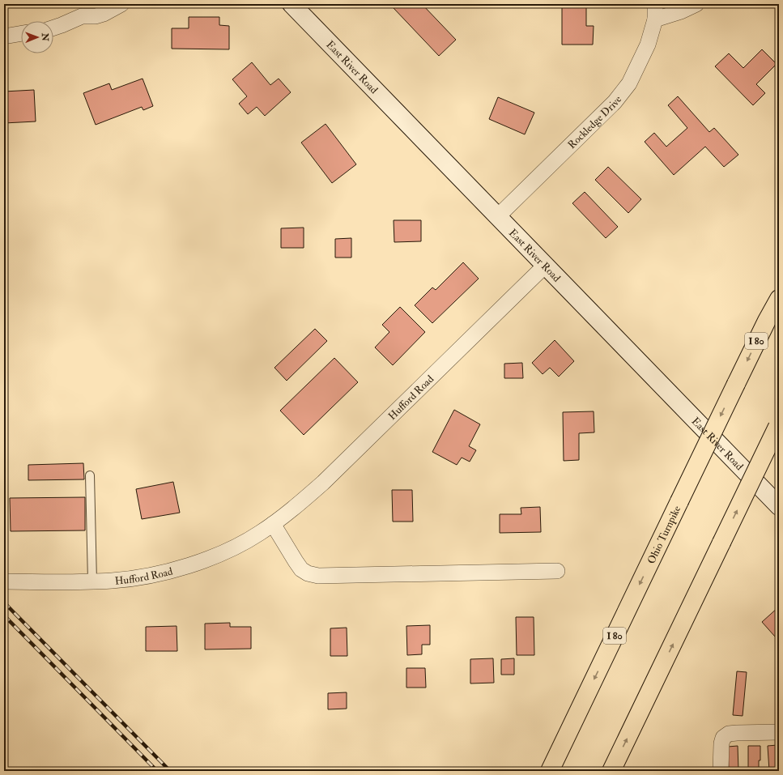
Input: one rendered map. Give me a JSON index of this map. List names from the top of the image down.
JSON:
{
  "streets": {
    "highway": ["I 80", "Ohio Turnpike"],
    "main road": ["East River Road"],
    "street": ["Rockledge Drive", "Hufford Road"]
  },
  "crossings": [
    ["East River Road", "Rockledge Drive"],
    ["East River Road", "Hufford Road"]
  ],
  "north": "right"
}
